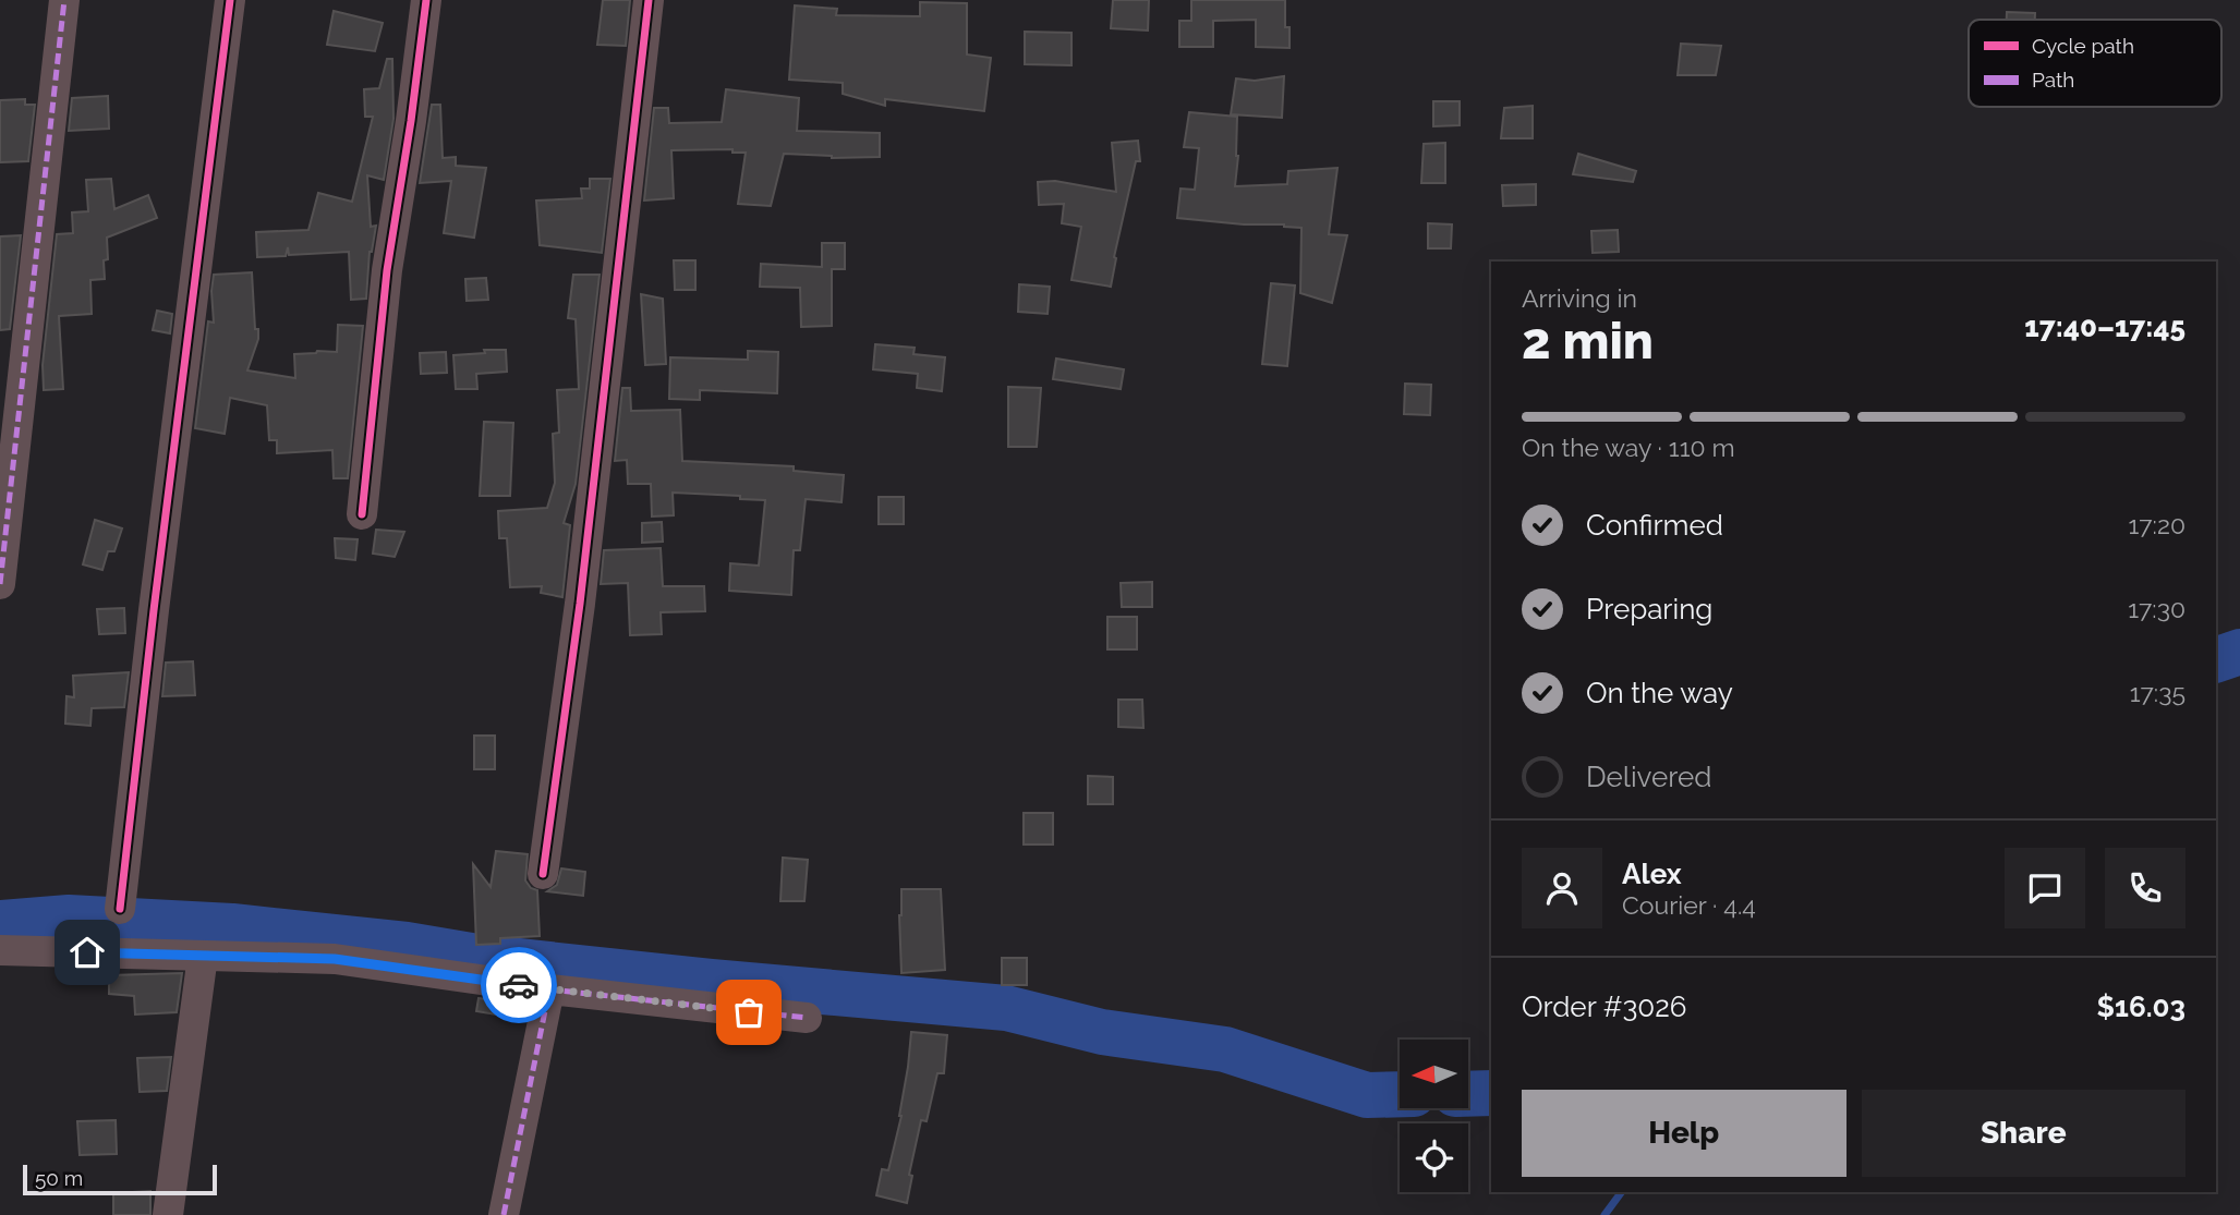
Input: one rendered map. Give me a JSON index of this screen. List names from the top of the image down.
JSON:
{
  "legend": ["Cycle path", "Path"],
  "scale_bar": "50 m",
  "north": "left",
  "page": {
    "heading": ["2 min", "Arriving in", "17:40–17:45"],
    "panel": [
      "Alex",
      "Courier · 4.4",
      "Order #3026",
      "$16.03"
    ],
    "bar": "On the way · 110 m",
    "list": [
      ["Confirmed", "17:20"],
      ["Preparing", "17:30"],
      ["On the way", "17:35"],
      "Delivered"
    ],
    "buttons": ["Help", "Share"],
    "scale": "50 m"
  }
}
